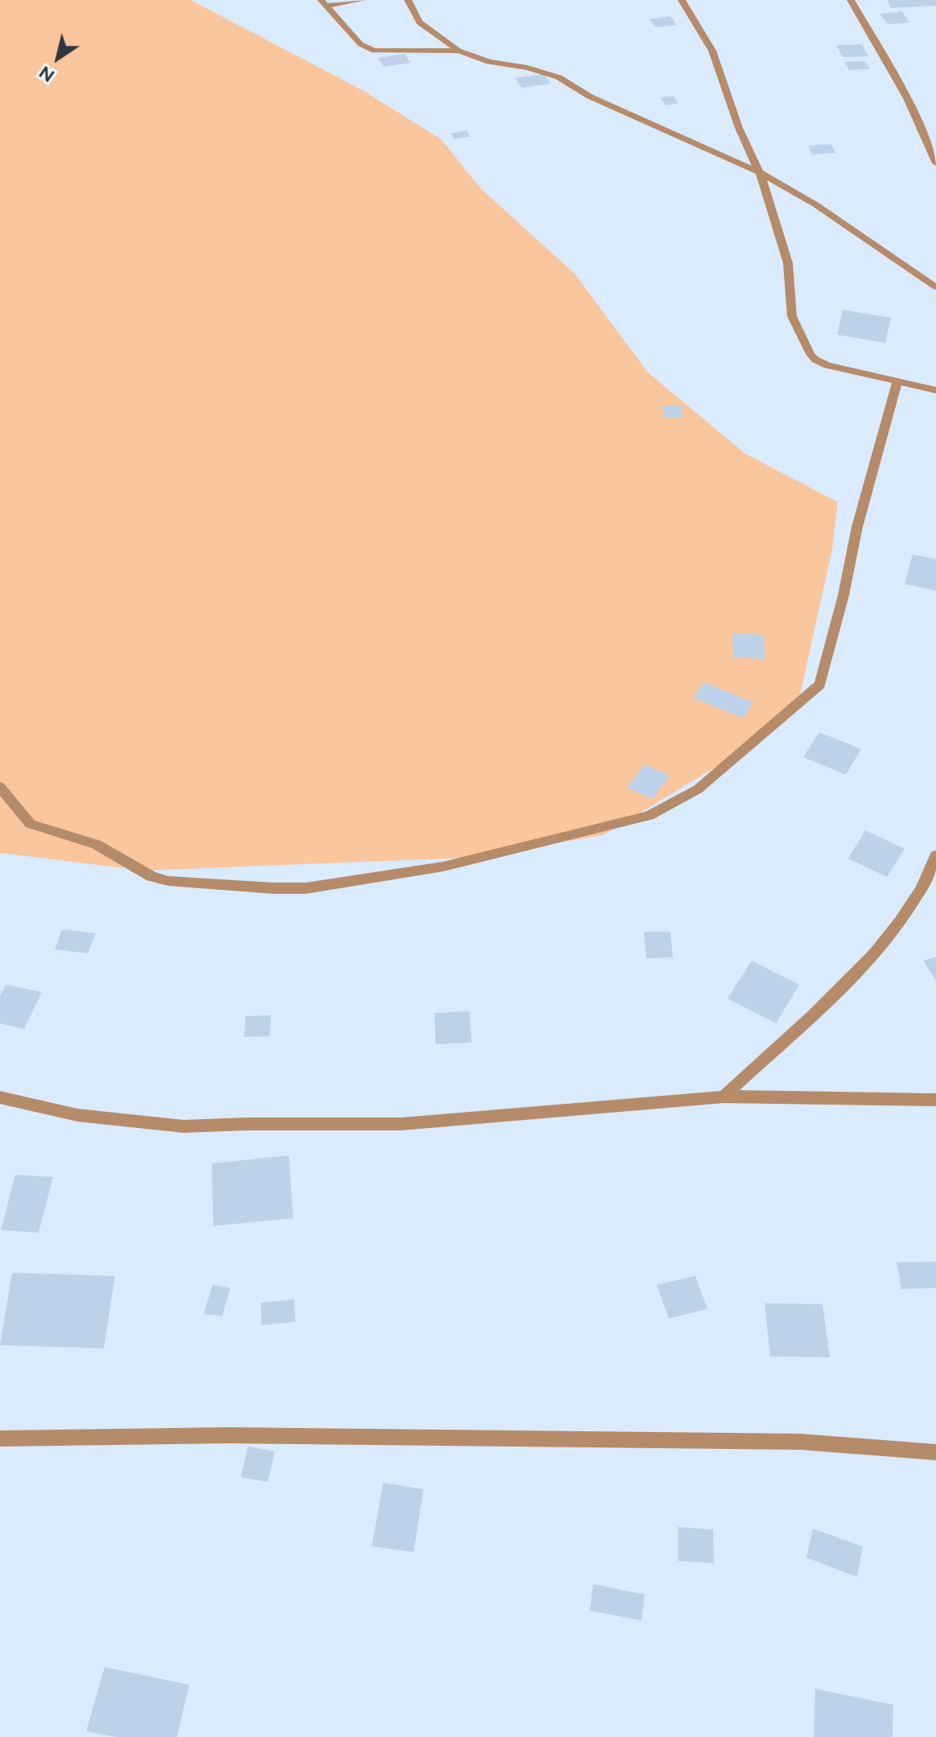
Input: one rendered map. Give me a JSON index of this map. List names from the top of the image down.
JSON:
{
  "north": "bottom left"
}
